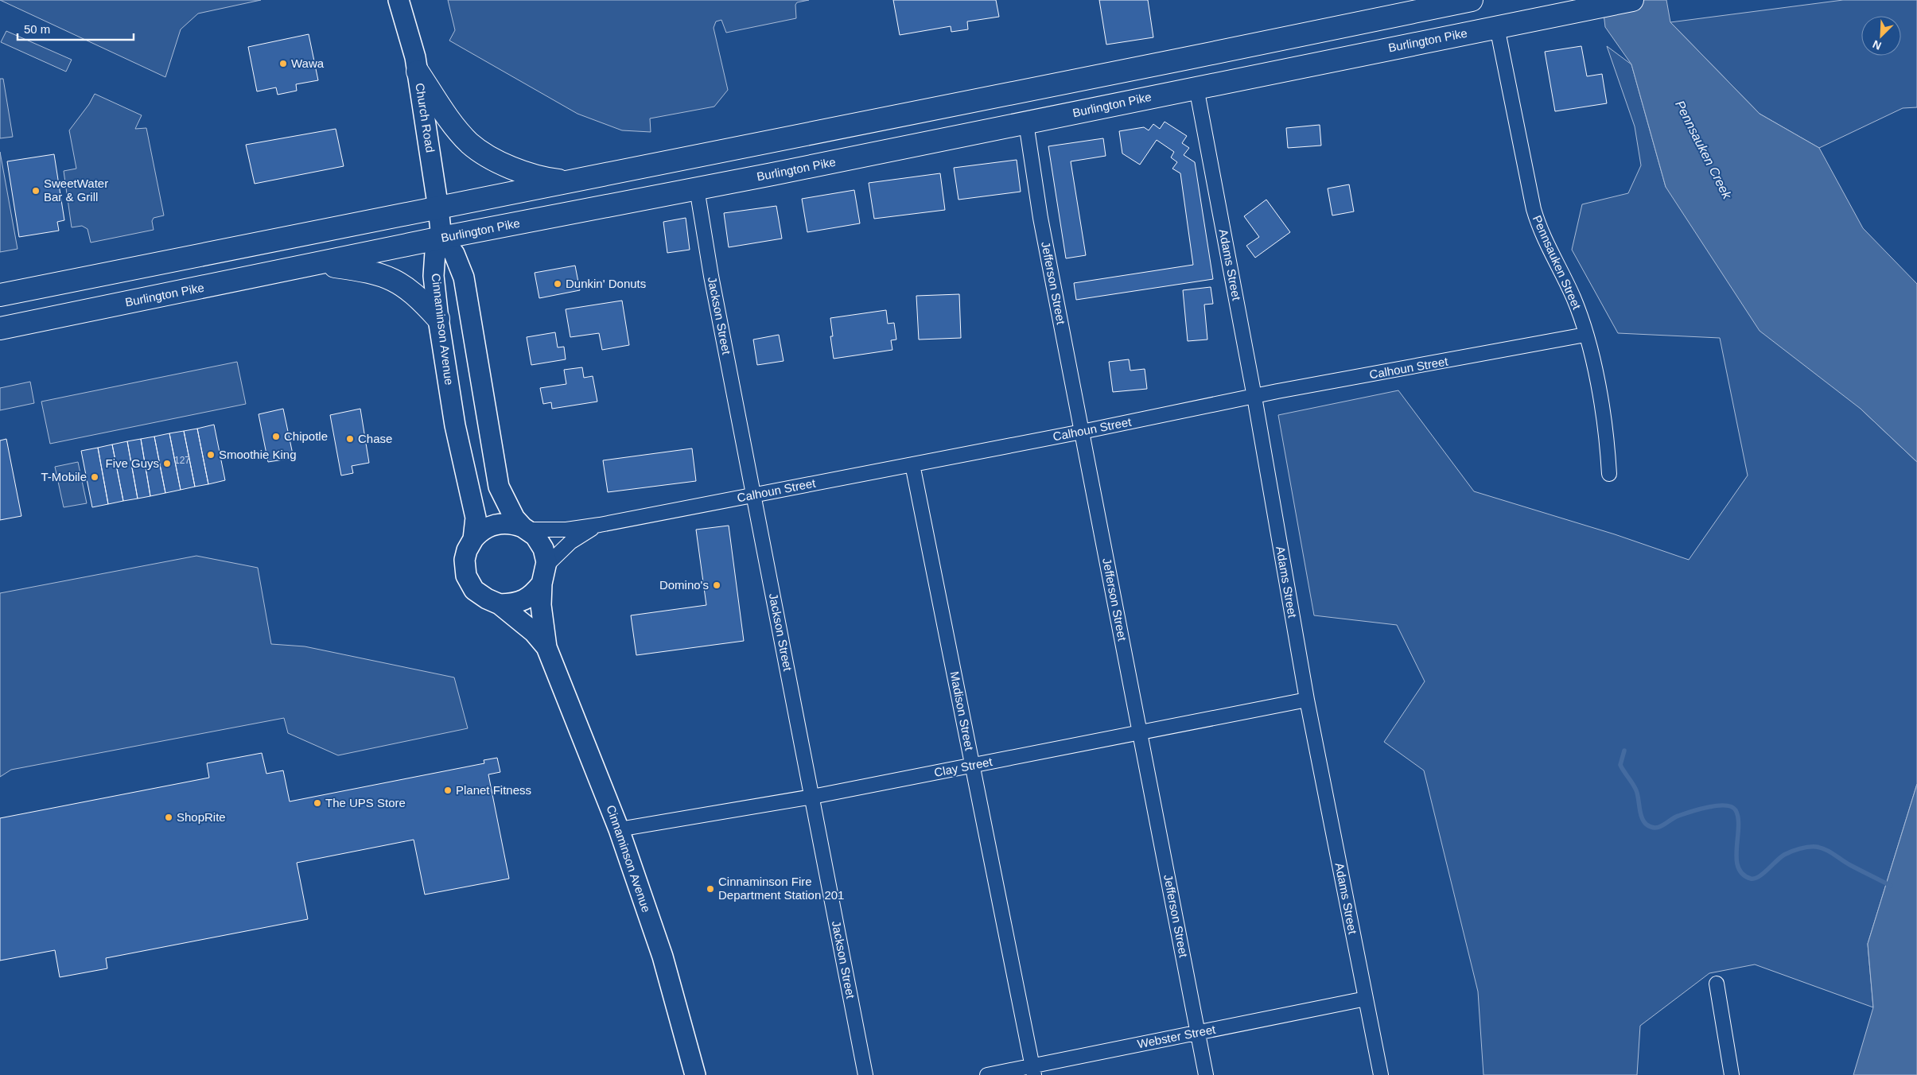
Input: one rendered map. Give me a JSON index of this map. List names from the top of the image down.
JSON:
{
  "streets": {
    "highway": ["Burlington Pike"],
    "main road": ["Church Road", "Cinnaminson Avenue", "Calhoun Street"],
    "street": [
      "Pennsauken Street",
      "Adams Street",
      "Jefferson Street",
      "Jackson Street",
      "Madison Street",
      "Clay Street",
      "Webster Street"
    ]
  },
  "crossings": [
    ["Burlington Pike", "Church Road"],
    ["Burlington Pike", "Pennsauken Street"],
    ["Burlington Pike", "Adams Street"],
    ["Burlington Pike", "Jefferson Street"],
    ["Burlington Pike", "Jackson Street"],
    ["Burlington Pike", "Cinnaminson Avenue"],
    ["Church Road", "Cinnaminson Avenue"],
    ["Pennsauken Street", "Calhoun Street"],
    ["Adams Street", "Calhoun Street"],
    ["Adams Street", "Clay Street"],
    ["Adams Street", "Webster Street"],
    ["Jefferson Street", "Calhoun Street"],
    ["Jefferson Street", "Clay Street"],
    ["Jefferson Street", "Webster Street"],
    ["Jackson Street", "Calhoun Street"],
    ["Jackson Street", "Clay Street"],
    ["Cinnaminson Avenue", "Calhoun Street"],
    ["Cinnaminson Avenue", "Clay Street"],
    ["Calhoun Street", "Madison Street"],
    ["Madison Street", "Clay Street"],
    ["Madison Street", "Webster Street"]
  ],
  "water": ["Pennsauken Creek"],
  "places": [
    "Wawa",
    "SweetWater Bar & Grill",
    "Dunkin' Donuts",
    "Chipotle",
    "Chase",
    "Smoothie King",
    "Five Guys",
    "T-Mobile",
    "Domino's",
    "Planet Fitness",
    "The UPS Store",
    "ShopRite",
    "Cinnaminson Fire Department Station 201"
  ],
  "house_numbers": ["127"],
  "scale_bar": "50 m",
  "north": "bottom left"
}
